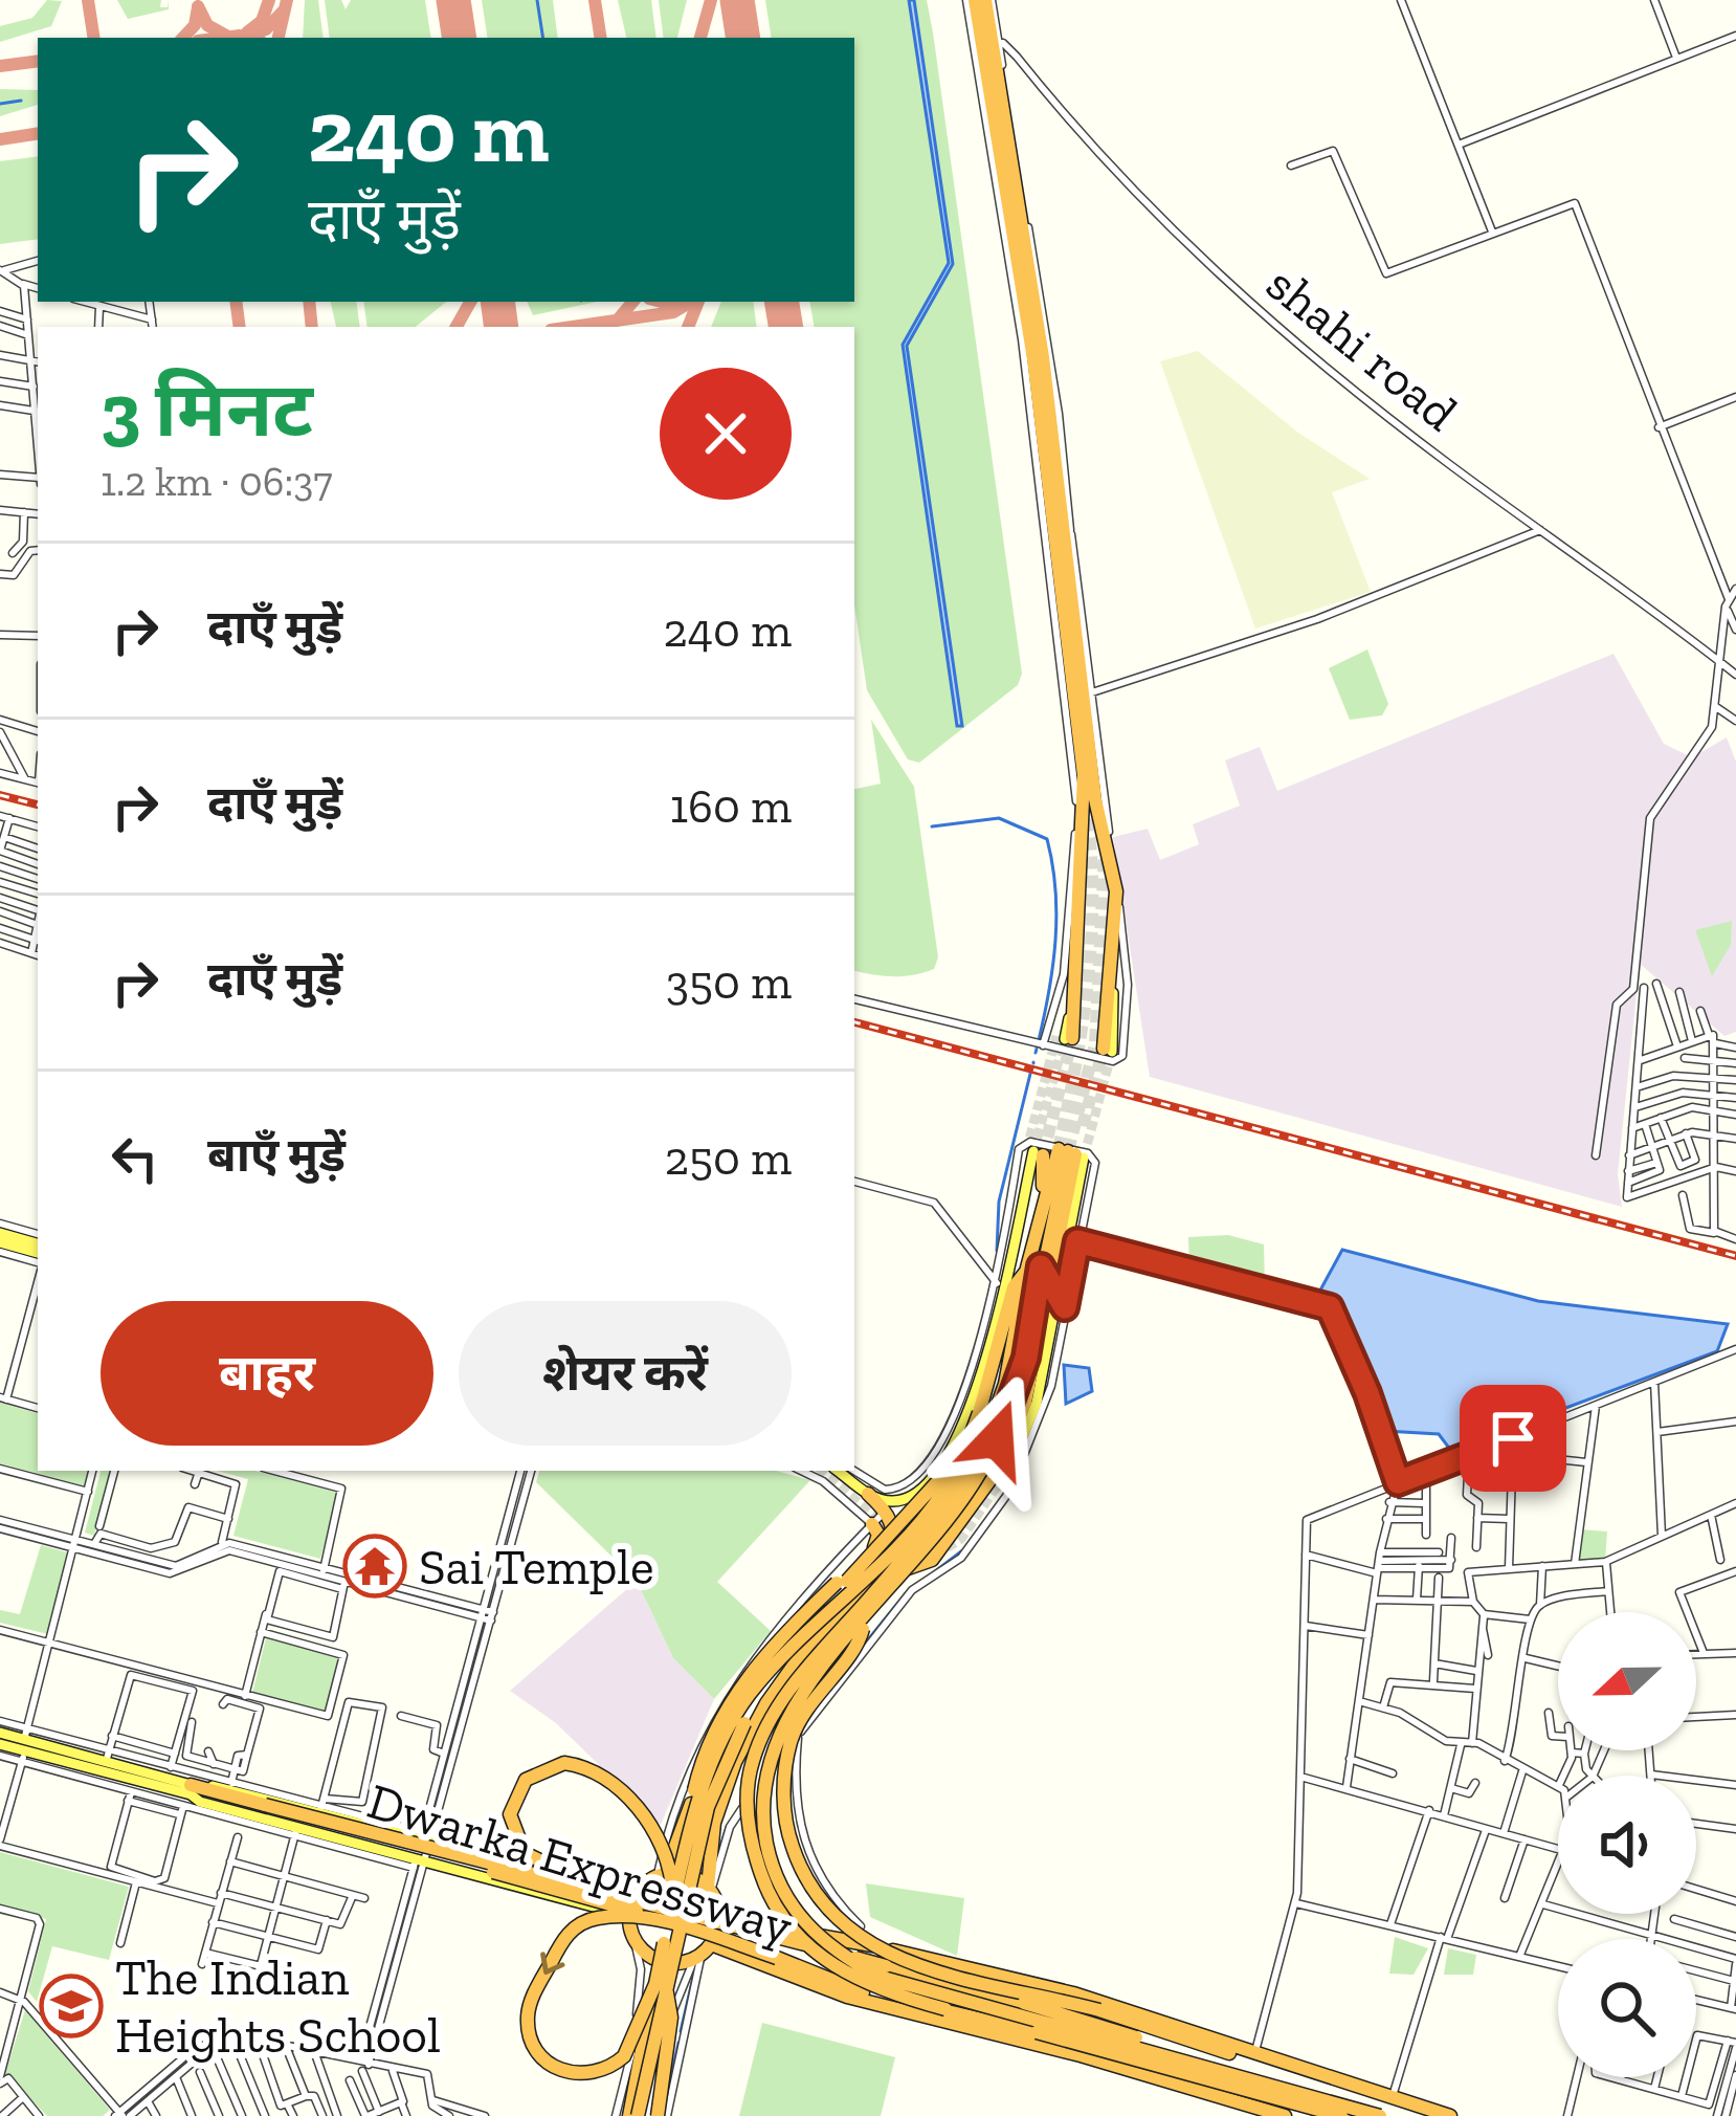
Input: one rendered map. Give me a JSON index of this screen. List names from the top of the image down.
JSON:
{
  "streets": {
    "highway": ["Dwarka Expressway"],
    "street": ["shahi road"]
  },
  "places": {
    "temple": ["Sai Temple"],
    "school or university": ["The Indian Heights School"]
  },
  "north": "left",
  "page": {
    "turn": ["240 m", "दाएँ मुड़ें"],
    "heading": ["3 मिनट", "1.2 km · 06:37"],
    "list": [
      {
        "name": "दाएँ मुड़ें",
        "value": "240 m"
      },
      {
        "name": "दाएँ मुड़ें",
        "value": "160 m"
      },
      {
        "name": "दाएँ मुड़ें",
        "value": "350 m"
      },
      {
        "name": "बाएँ मुड़ें",
        "value": "250 m"
      }
    ],
    "buttons": ["बाहर", "शेयर करें"]
  }
}
